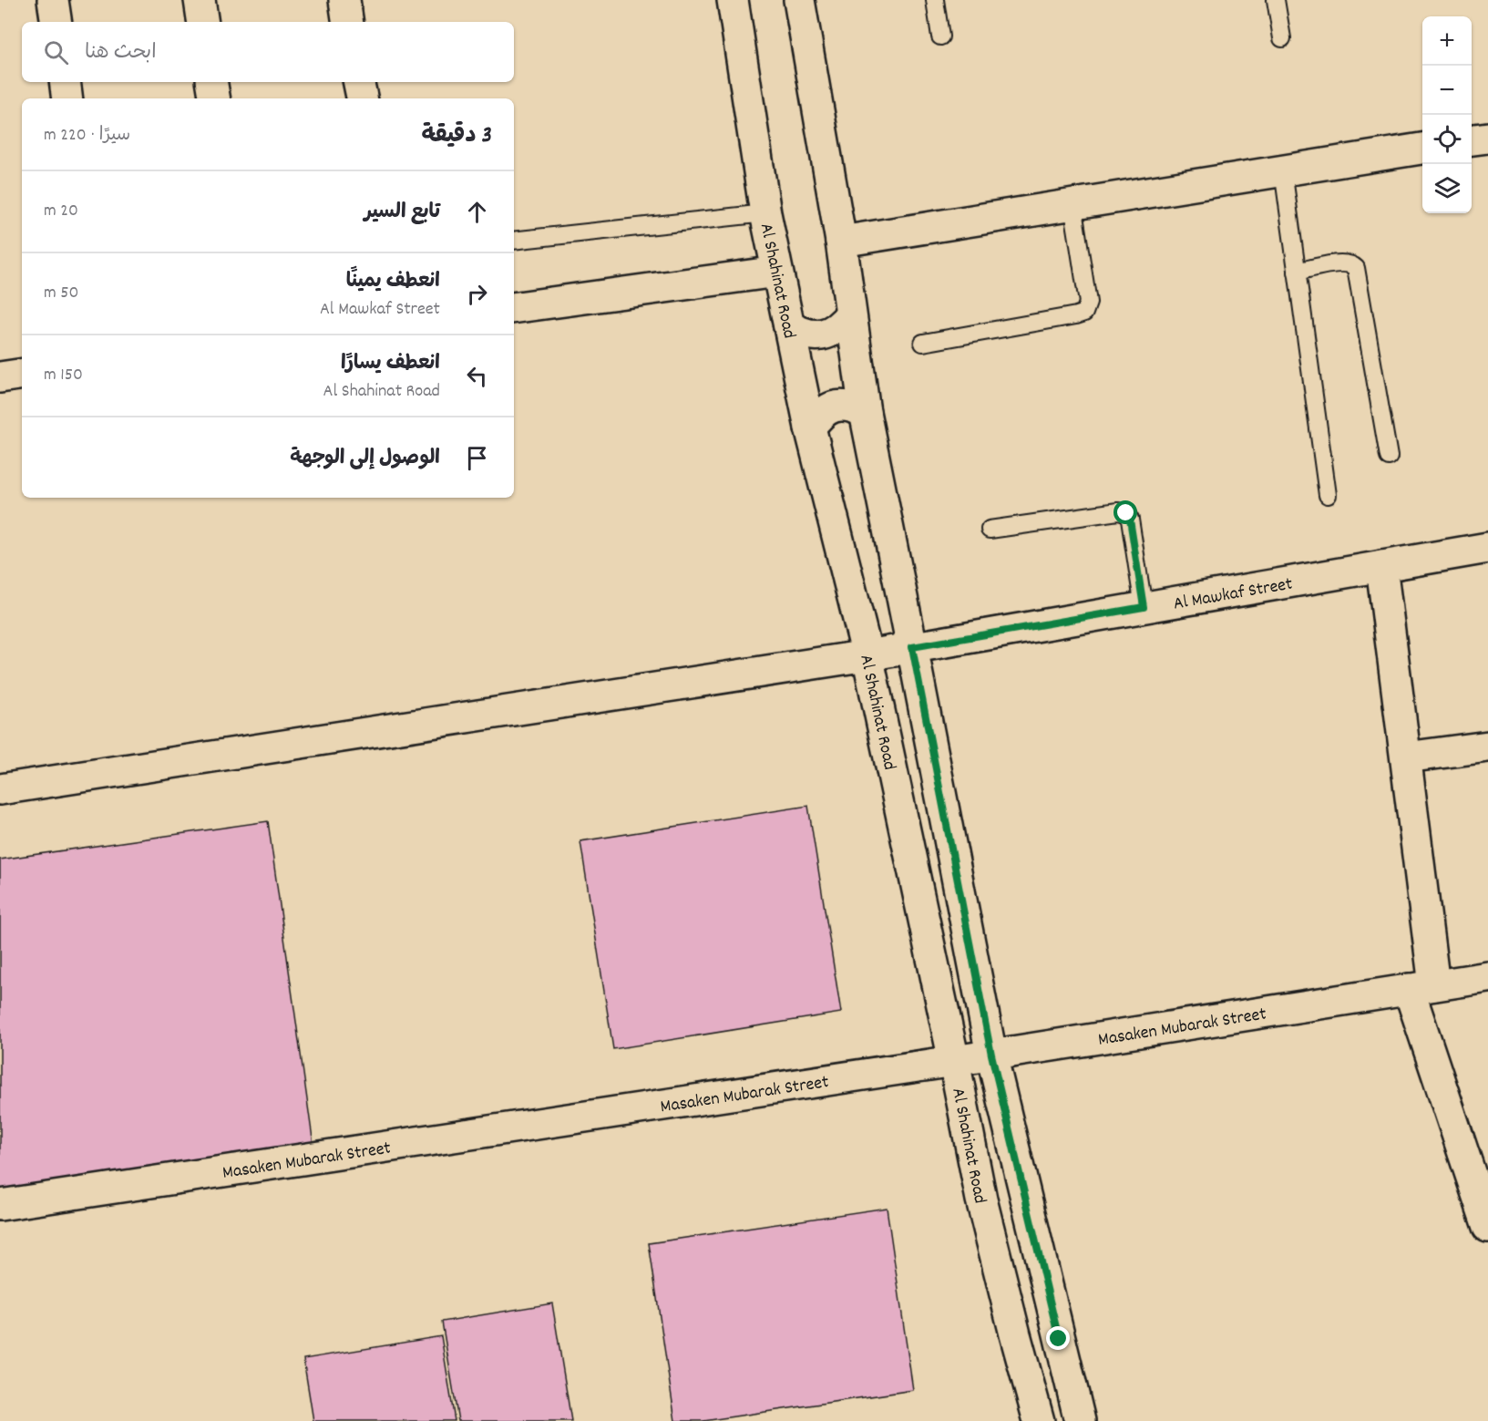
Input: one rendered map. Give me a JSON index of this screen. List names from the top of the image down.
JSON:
{
  "streets": {
    "street": ["Al Shahinat Road", "Al Mawkaf Street", "Masaken Mubarak Street"]
  },
  "crossings": [
    ["Al Shahinat Road", "Al Mawkaf Street"],
    ["Al Shahinat Road", "Masaken Mubarak Street"]
  ],
  "page": {
    "map_buttons": ["+", "−"],
    "search": "ابحث هنا",
    "heading": ["3 دقيقة", "سيرًا · 220 m"],
    "list": [
      ["تابع السير", "20 m"],
      ["انعطف يمينًا", "Al Mawkaf Street", "50 m"],
      ["انعطف يسارًا", "Al Shahinat Road", "150 m"],
      "الوصول إلى الوجهة"
    ]
  }
}
